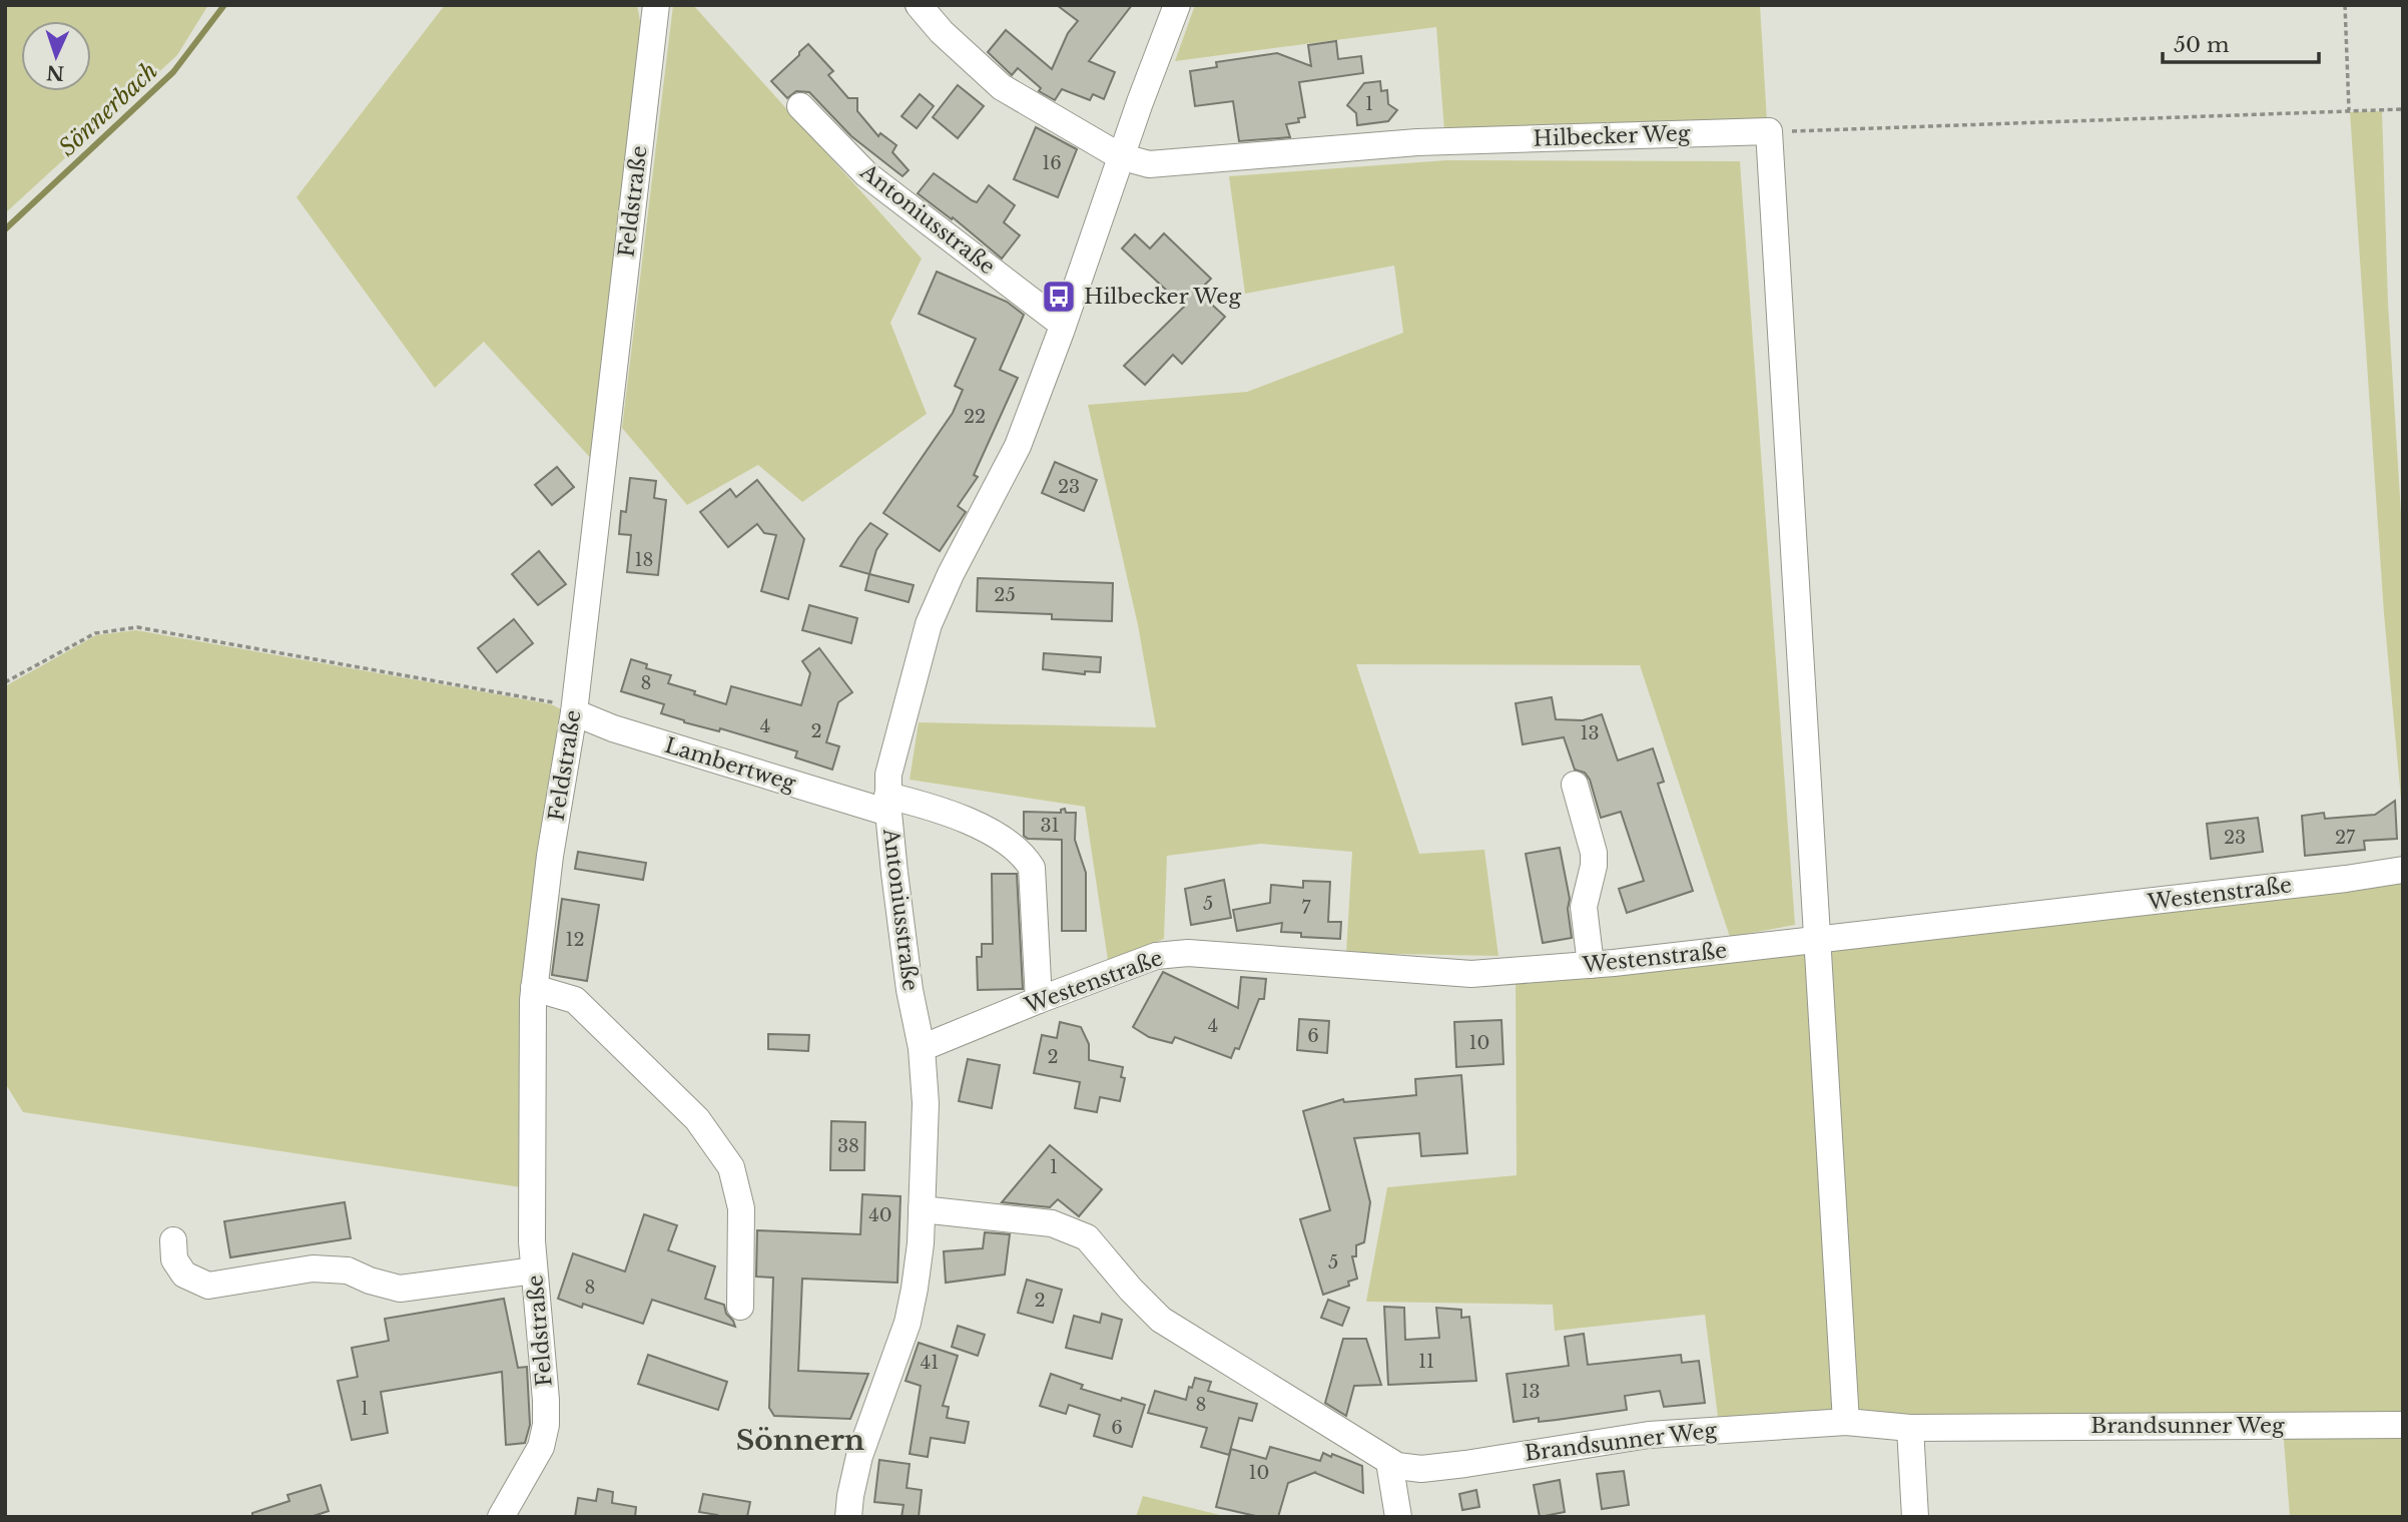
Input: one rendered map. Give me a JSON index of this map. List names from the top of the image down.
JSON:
{
  "streets": {
    "street": [
      "Hilbecker Weg",
      "Feldstraße",
      "Antoniusstraße",
      "Lambertweg",
      "Westenstraße",
      "Brandsunner Weg"
    ]
  },
  "crossings": [
    ["Hilbecker Weg", "Antoniusstraße"],
    ["Feldstraße", "Lambertweg"],
    ["Antoniusstraße", "Lambertweg"],
    ["Antoniusstraße", "Westenstraße"],
    ["Antoniusstraße", "Brandsunner Weg"],
    ["Lambertweg", "Westenstraße"]
  ],
  "districts": ["Sönnern"],
  "water": ["Sönnerbach"],
  "places": {
    "bus stop": ["Hilbecker Weg"]
  },
  "house_numbers": [
    "1",
    "16",
    "22",
    "23",
    "18",
    "25",
    "8",
    "4",
    "2",
    "13",
    "31",
    "23",
    "27",
    "5",
    "7",
    "12",
    "4",
    "6",
    "10",
    "2",
    "38",
    "1",
    "40",
    "5",
    "8",
    "2",
    "11",
    "41",
    "13",
    "8",
    "1",
    "6",
    "10"
  ],
  "scale_bar": "50 m",
  "north": "bottom"
}
